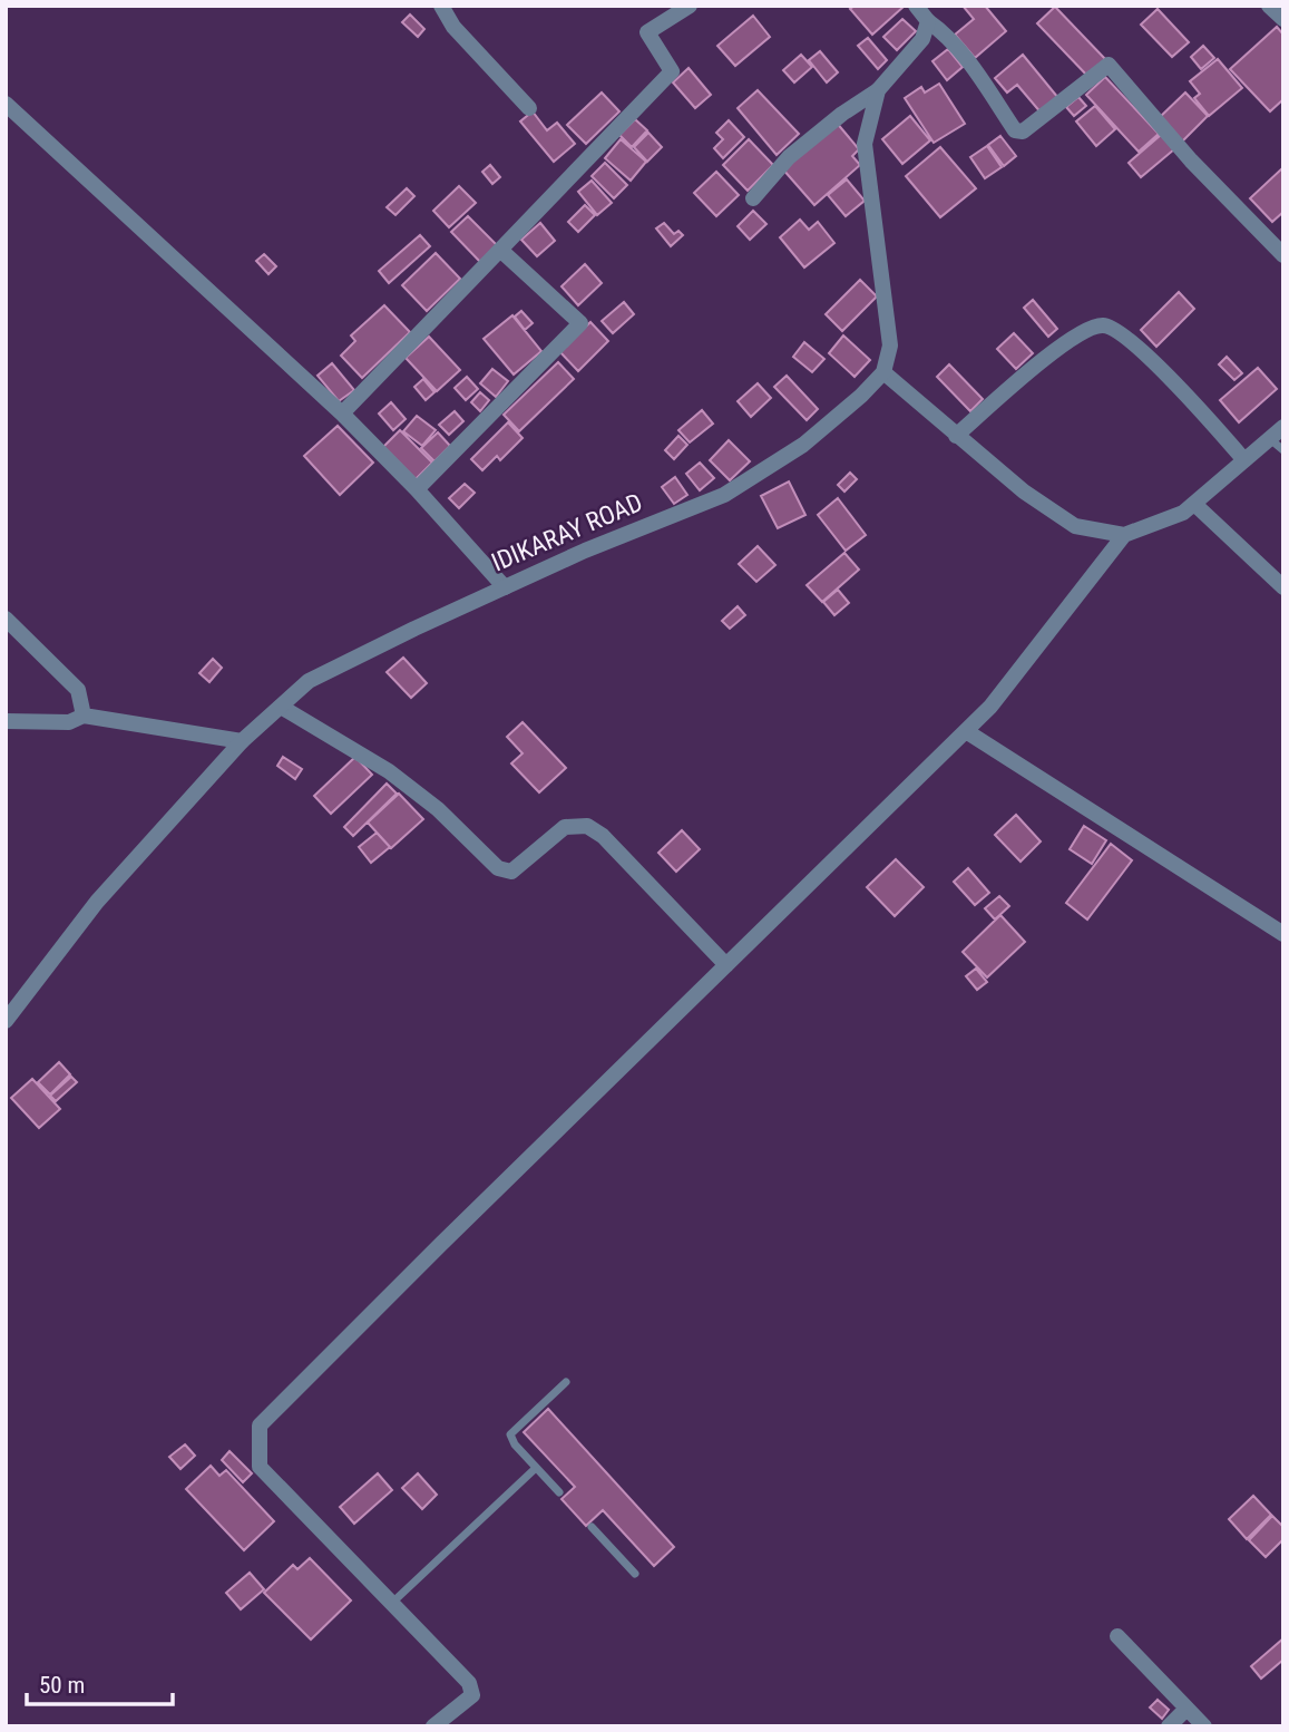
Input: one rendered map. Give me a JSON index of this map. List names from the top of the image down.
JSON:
{
  "streets": {
    "street": ["IDIKARAY ROAD"]
  },
  "scale_bar": "50 m"
}
